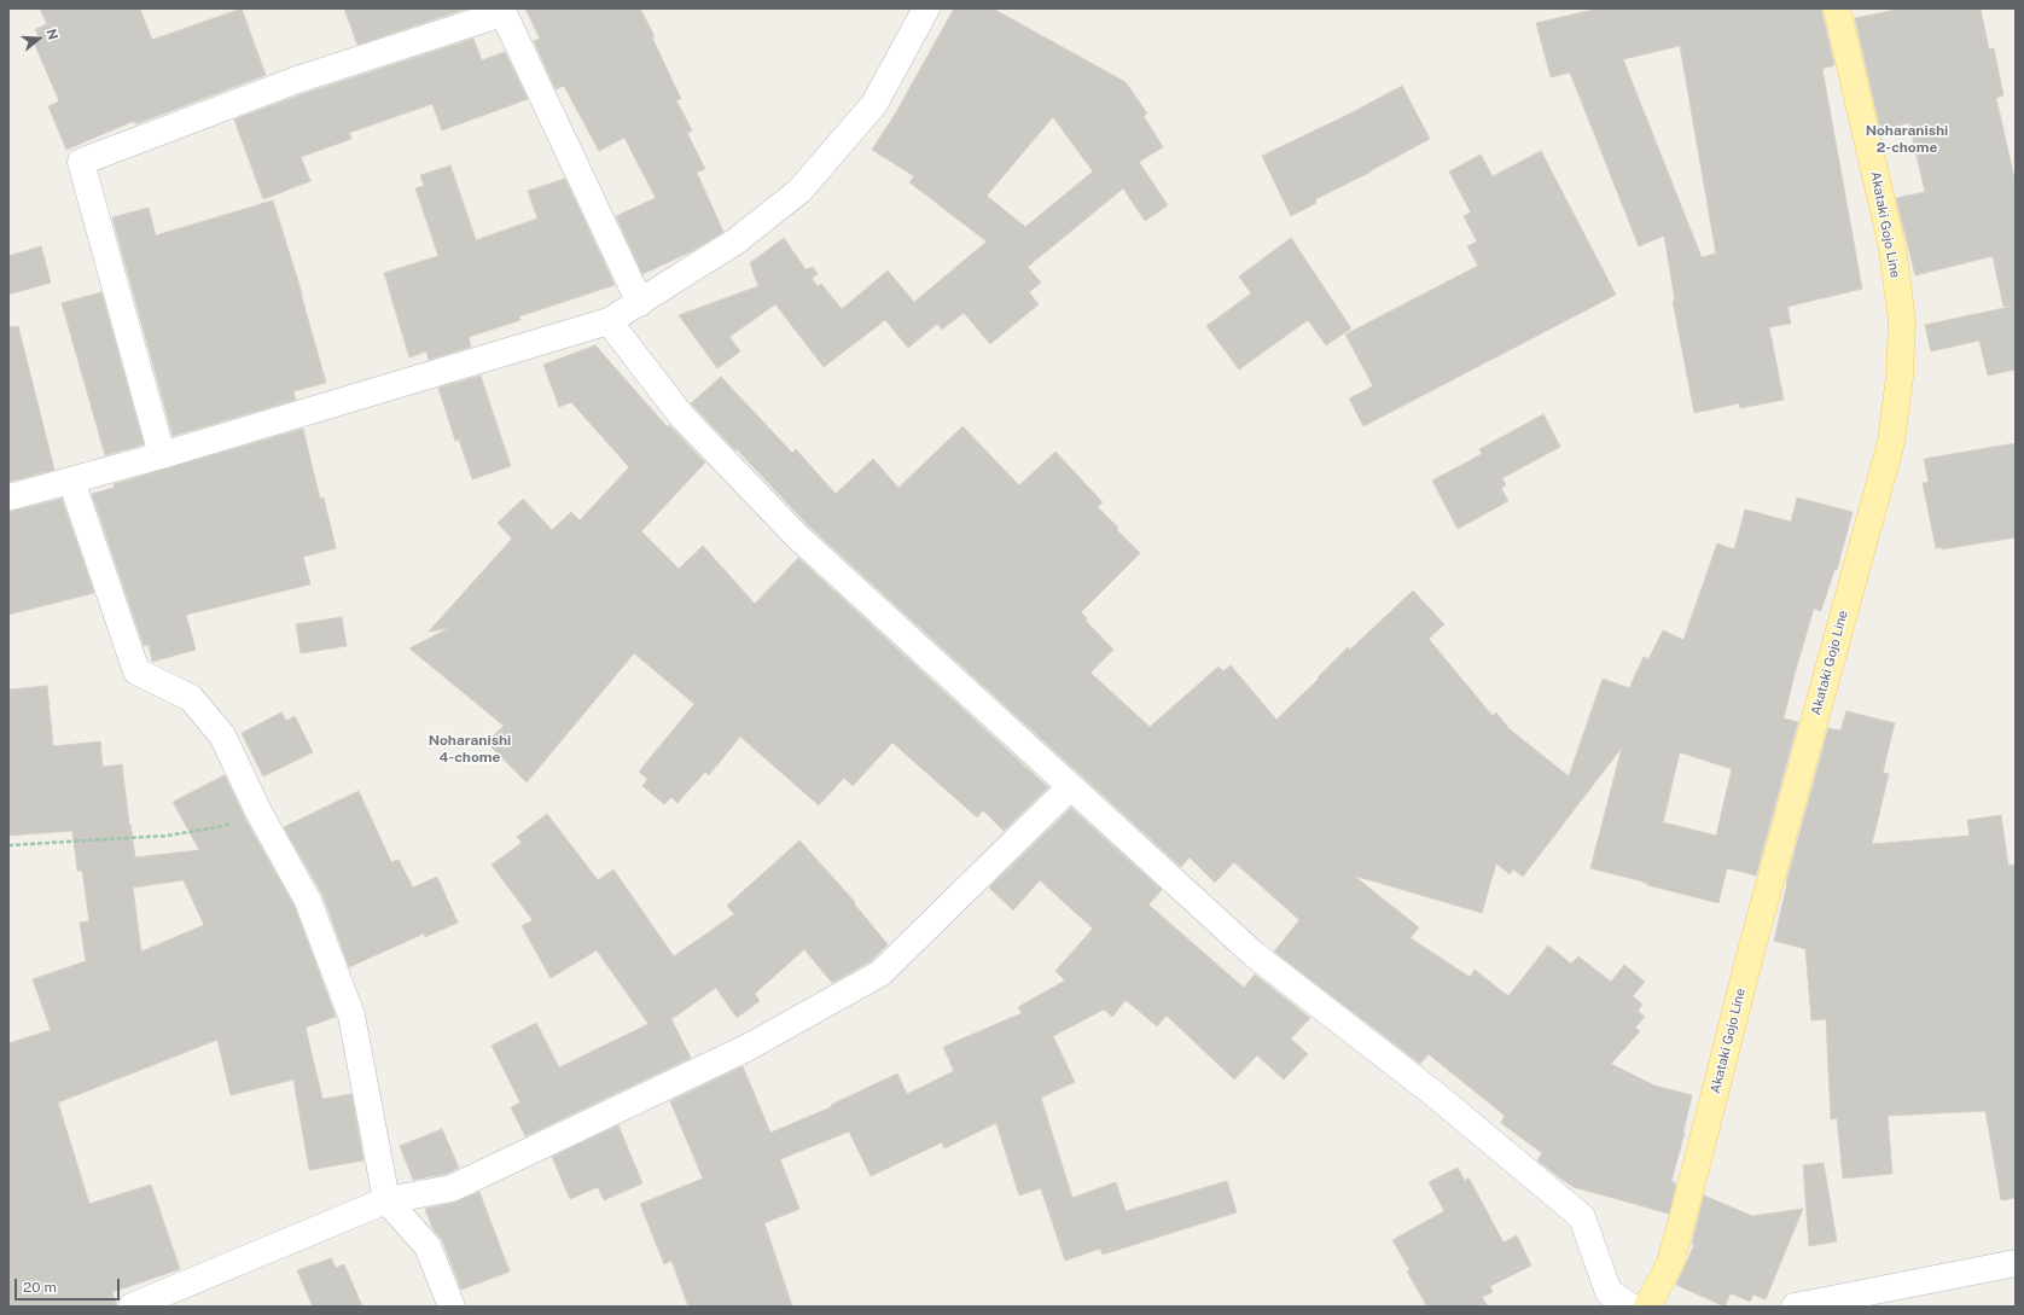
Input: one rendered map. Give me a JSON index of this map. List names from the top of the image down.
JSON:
{
  "streets": {
    "main road": ["Akataki Gojo Line"]
  },
  "districts": ["Noharanishi 2-chome", "Noharanishi 4-chome"],
  "scale_bar": "20 m",
  "north": "right"
}
